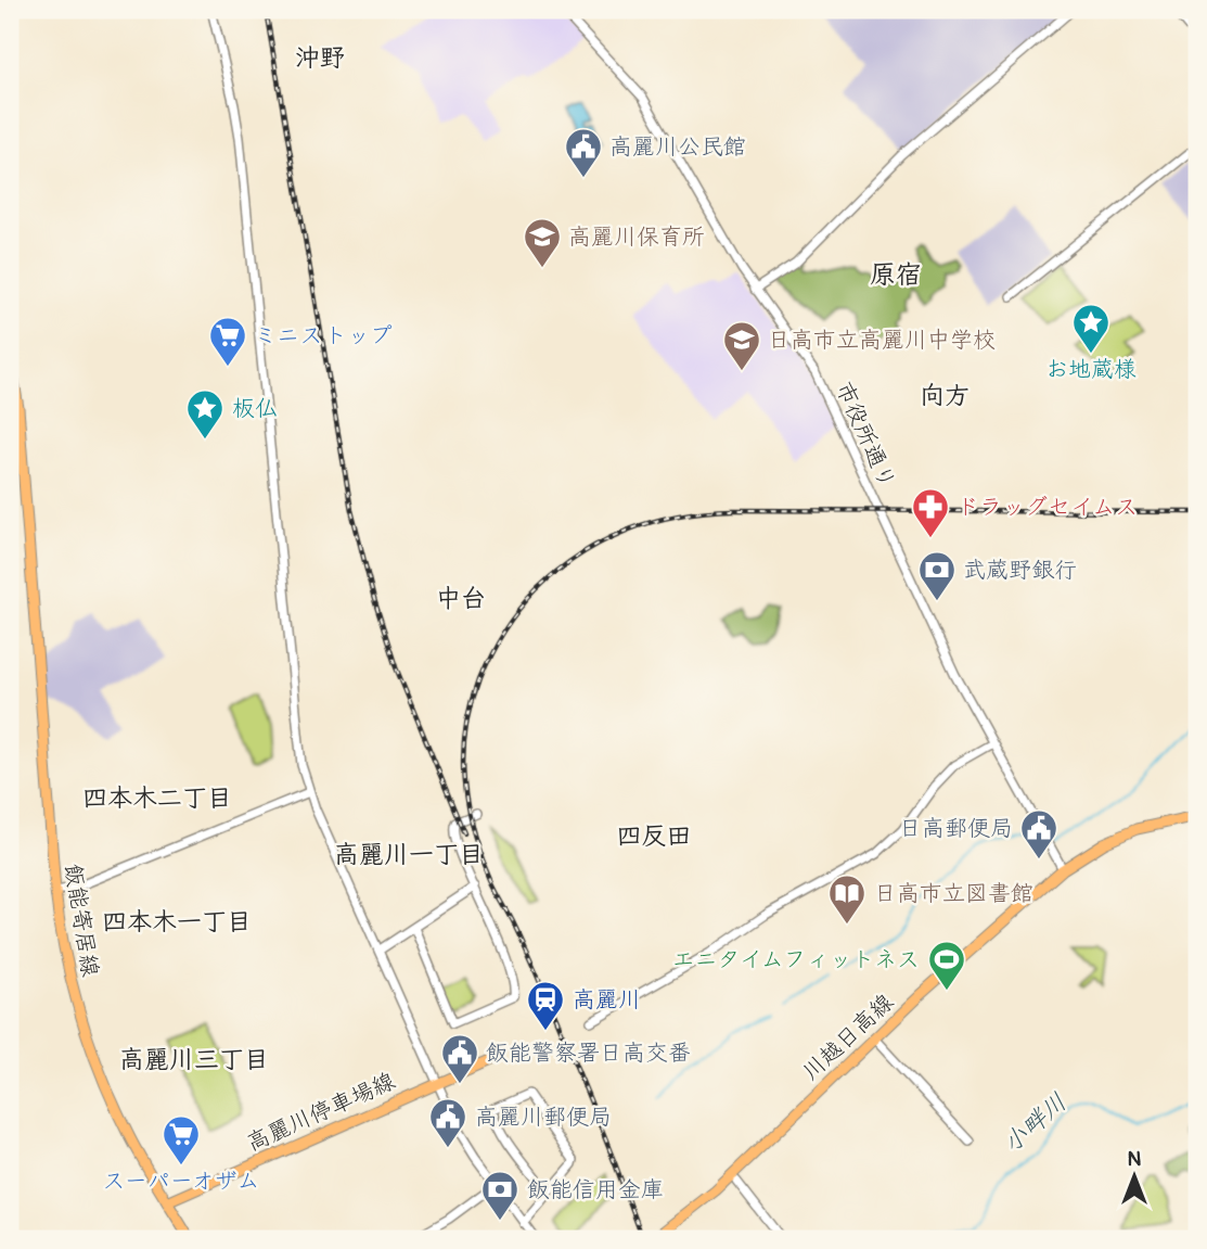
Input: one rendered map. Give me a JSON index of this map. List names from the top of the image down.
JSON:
{
  "streets": {
    "main road": ["飯能寄居線", "川越日高線", "高麗川停車場線"],
    "street": ["市役所通り"]
  },
  "crossings": [
    ["市役所通り", "川越日高線"],
    ["飯能寄居線", "高麗川停車場線"]
  ],
  "districts": [
    "沖野",
    "原宿",
    "向方",
    "中台",
    "四本木二丁目",
    "四反田",
    "高麗川一丁目",
    "四本木一丁目",
    "高麗川三丁目"
  ],
  "water": ["小畔川"],
  "places": {
    "public building": [
      "高麗川公民館",
      "日高郵便局",
      "飯能警察署日高交番",
      "高麗川郵便局"
    ],
    "school or university": ["高麗川保育所", "日高市立高麗川中学校"],
    "place": ["お地蔵様", "板仏"],
    "supermarket": ["ミニストップ", "スーパーオザム"],
    "pharmacy": ["ドラッグセイムス"],
    "bank": ["武蔵野銀行", "飯能信用金庫"],
    "library": ["日高市立図書館"],
    "sports": ["エニタイムフィットネス"],
    "station": ["高麗川"]
  },
  "north": "top"
}
